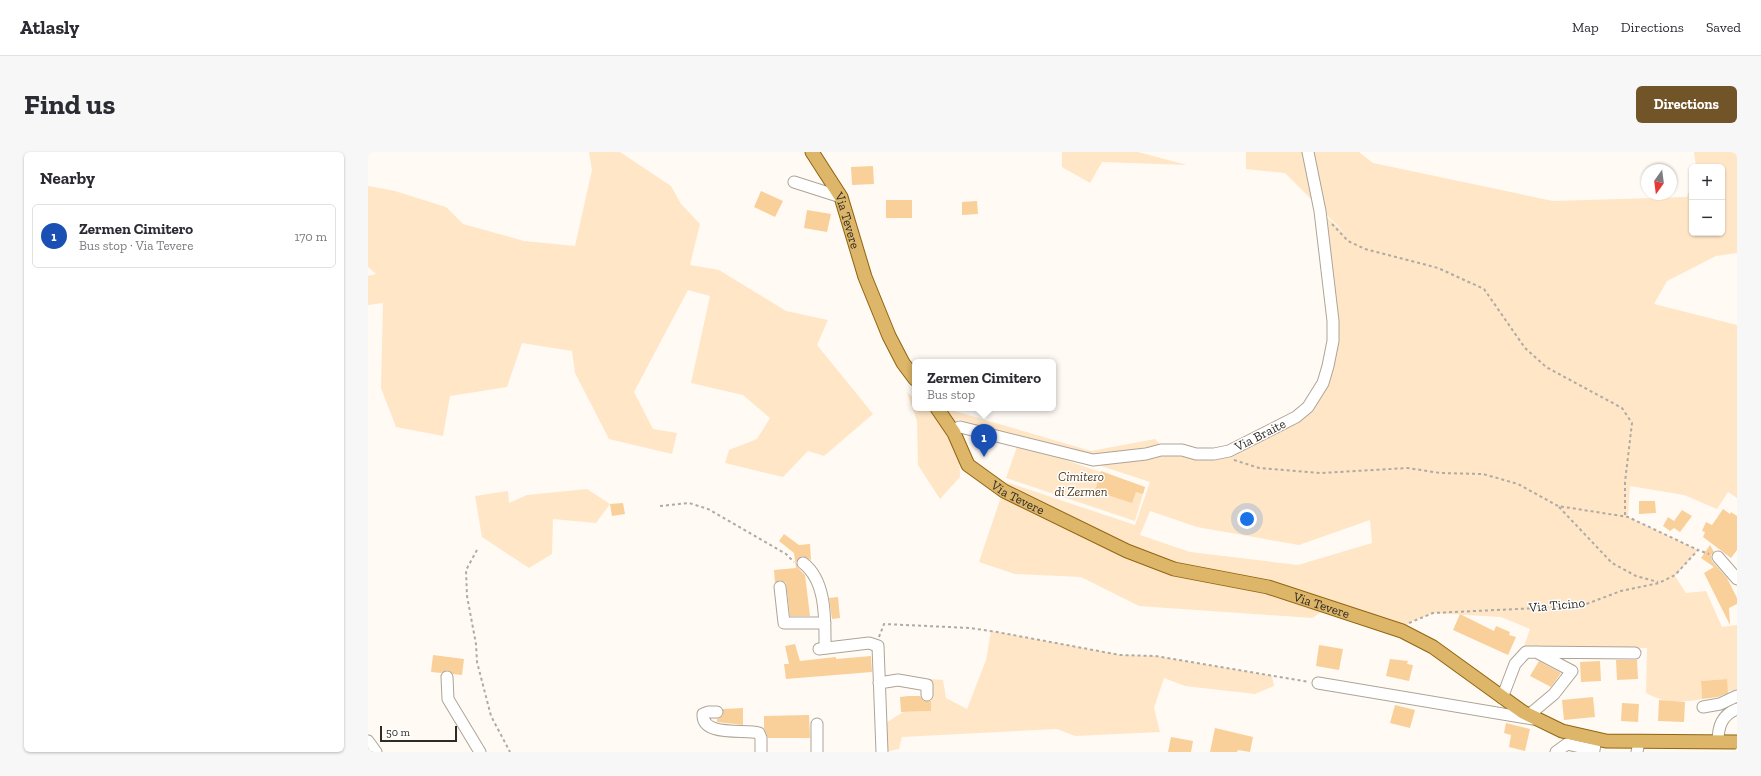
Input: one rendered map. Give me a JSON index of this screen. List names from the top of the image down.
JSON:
{
  "streets": {
    "main road": ["Via Tevere"],
    "street": ["Via Braite"],
    "path": ["Via Ticino"]
  },
  "crossings": [
    ["Via Tevere", "Via Braite"],
    ["Via Tevere", "Via Ticino"]
  ],
  "parks": ["Cimitero di Zermen"],
  "scale_bar": "50 m",
  "north": "bottom",
  "page": {
    "header": "Atlasly",
    "nav": ["Map", "Directions", "Saved"],
    "buttons": "Directions",
    "title": "Find us",
    "heading": "Nearby",
    "map_buttons": ["+", "−"],
    "list": [
      {
        "mark": "1",
        "name": "Zermen Cimitero",
        "note": "Bus stop · Via Tevere",
        "value": "170 m"
      }
    ],
    "popup": ["Zermen Cimitero", "Bus stop"],
    "pins": "1",
    "scale": "50 m"
  }
}
